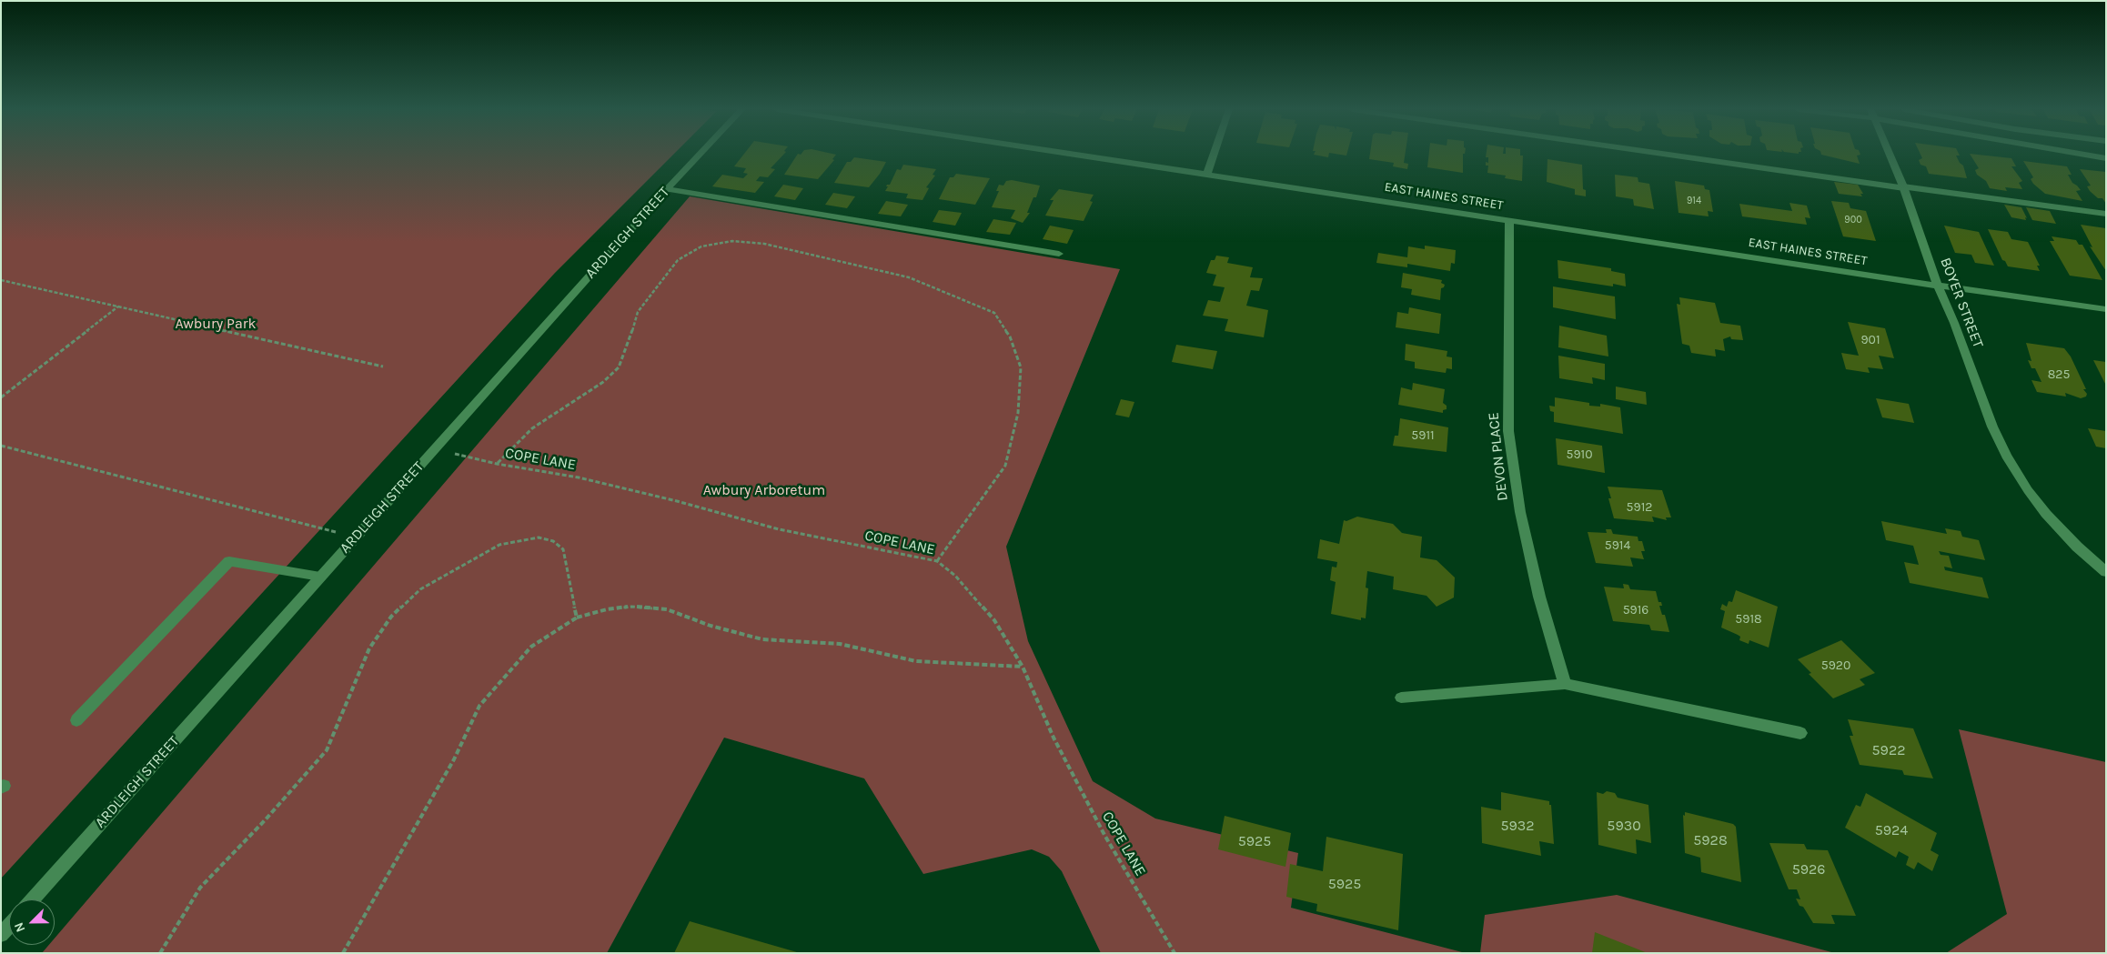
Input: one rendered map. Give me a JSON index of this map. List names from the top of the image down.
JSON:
{
  "streets": {
    "street": [
      "EAST HAINES STREET",
      "ARDLEIGH STREET",
      "BOYER STREET",
      "DEVON PLACE"
    ],
    "path": ["COPE LANE"]
  },
  "crossings": [
    ["EAST HAINES STREET", "BOYER STREET"],
    ["EAST HAINES STREET", "DEVON PLACE"],
    ["ARDLEIGH STREET", "COPE LANE"]
  ],
  "parks": ["Awbury Park", "Awbury Arboretum"],
  "house_numbers": [
    "914",
    "900",
    "901",
    "825",
    "5911",
    "5910",
    "5912",
    "5914",
    "5916",
    "5918",
    "5920",
    "5922",
    "5932",
    "5930",
    "5924",
    "5928",
    "5925",
    "5926",
    "5925"
  ],
  "north": "bottom left"
}
